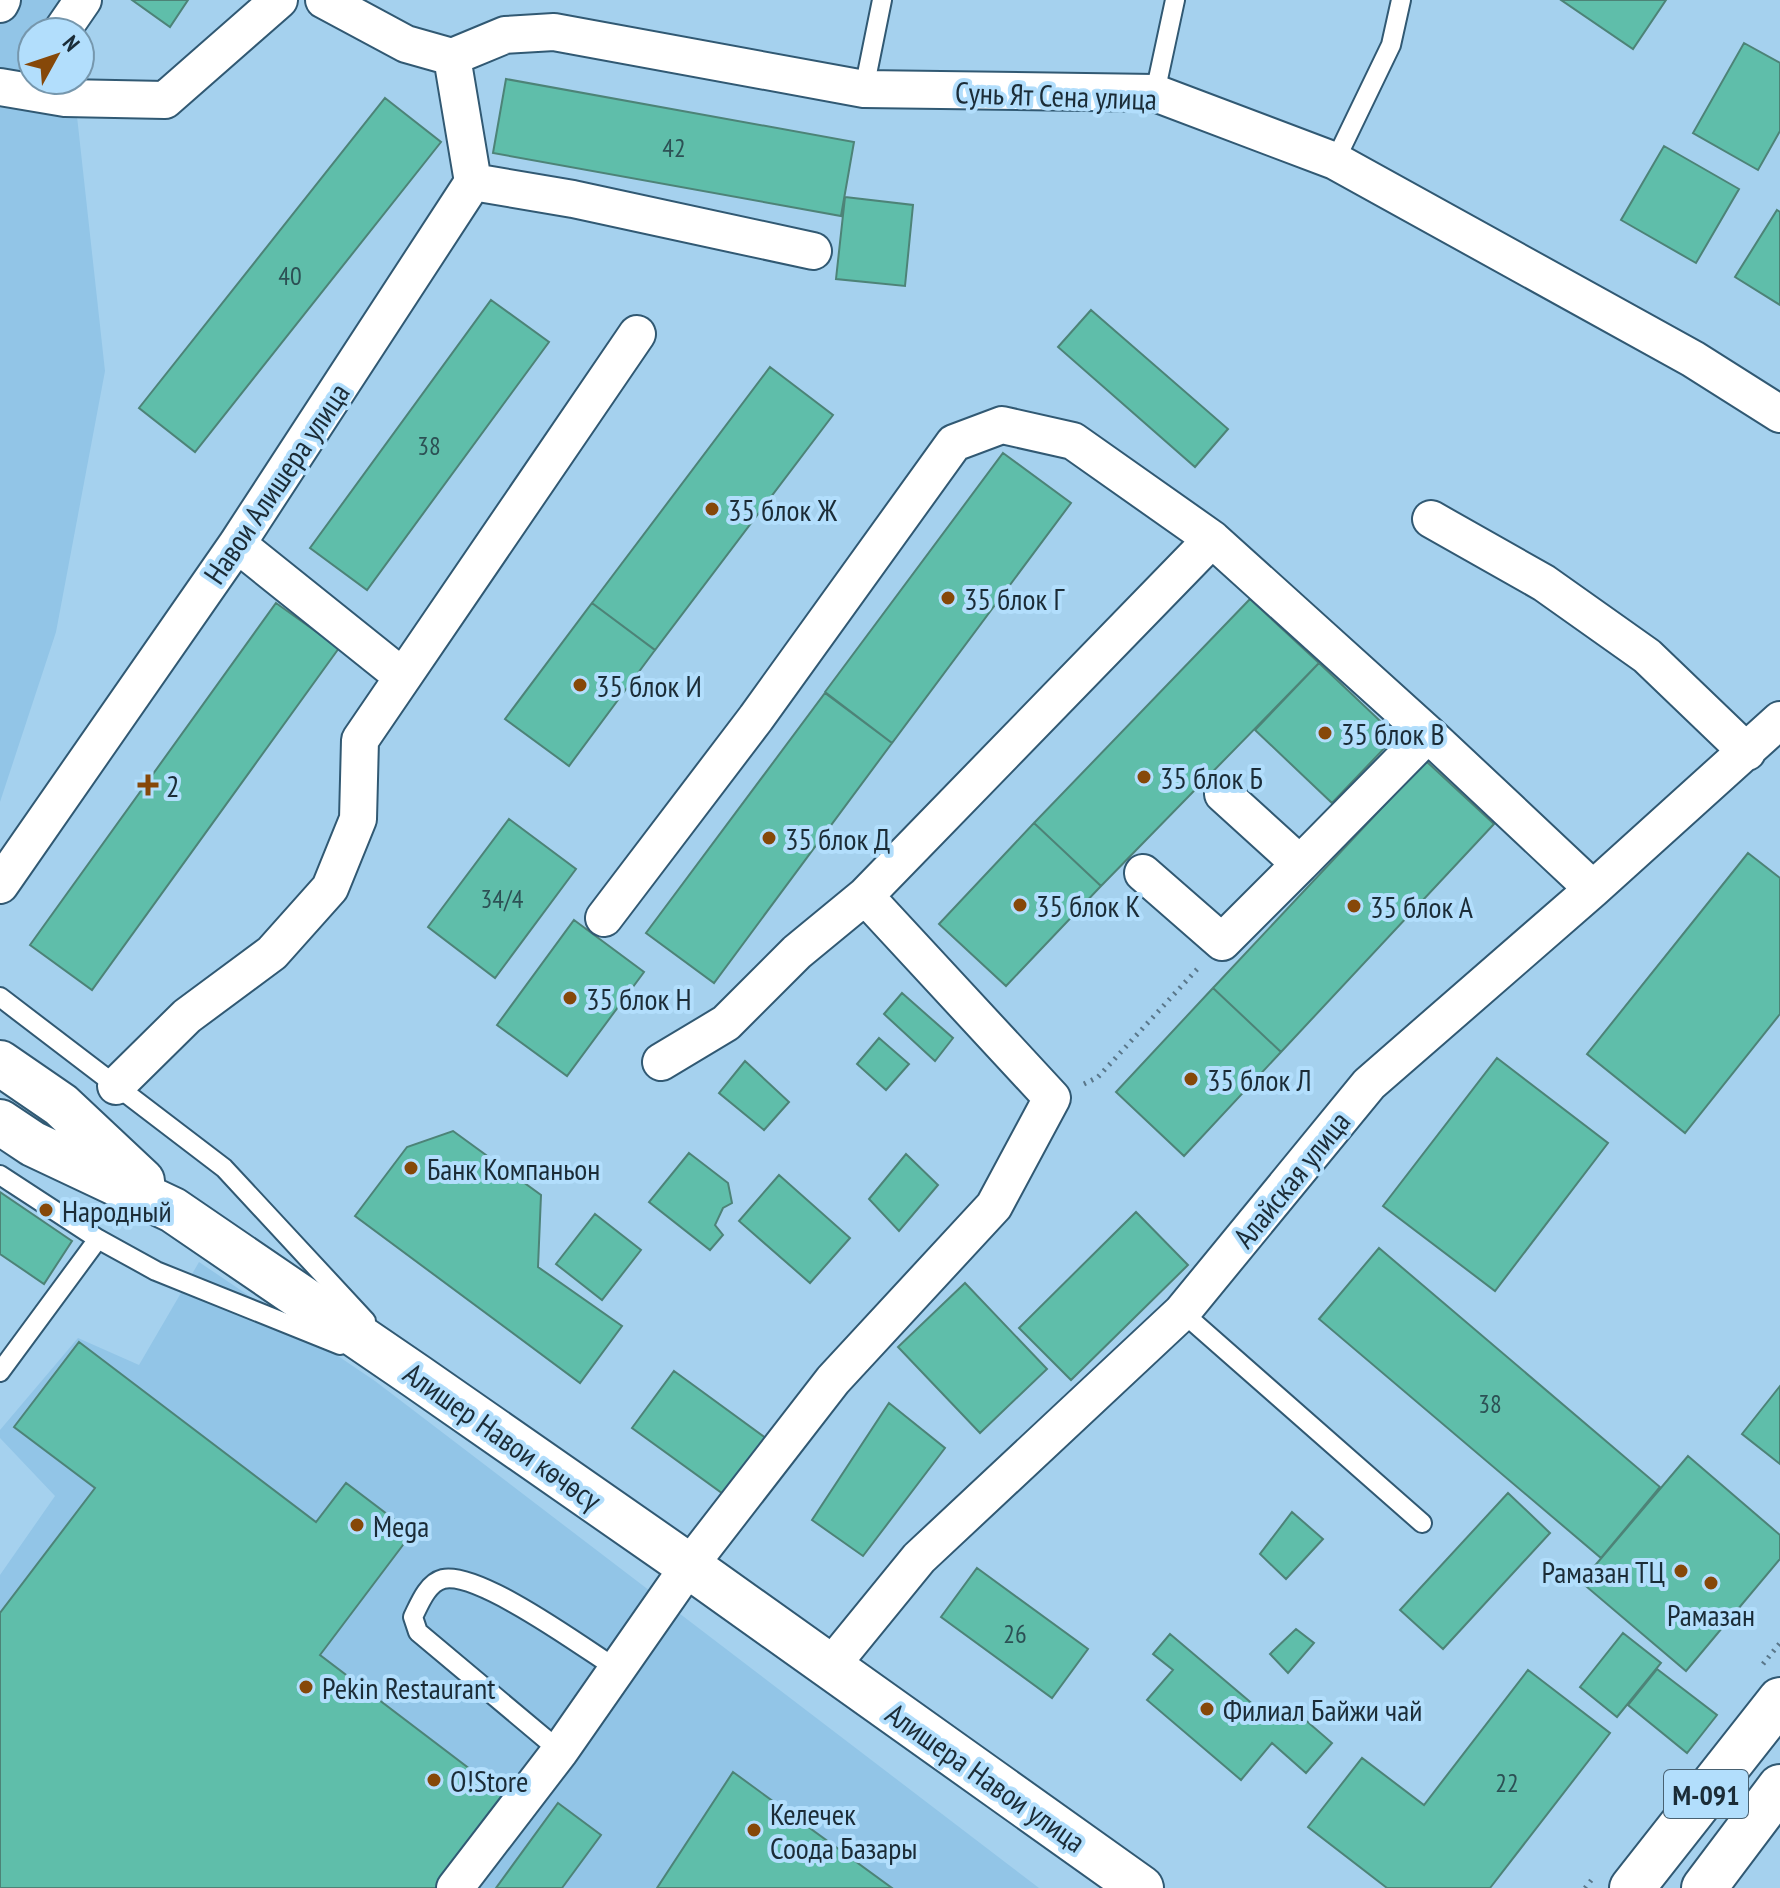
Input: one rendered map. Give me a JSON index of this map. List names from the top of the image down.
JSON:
{
  "streets": {
    "main road": ["Алишер Навои көчөсү", "Алишера Навои улица", "М-091"],
    "street": ["Сунь Ят Сена улица", "Навои Алишера улица", "Алайская улица"]
  },
  "crossings": [
    ["Алайская улица", "Алишер Навои көчөсү"],
    ["Алайская улица", "Алишера Навои улица"],
    ["Алишер Навои көчөсү", "Алишера Навои улица"]
  ],
  "places": {
    "other": [
      "35 блок Ж",
      "35 блок Г",
      "35 блок И",
      "35 блок В",
      "35 блок Б",
      "35 блок Д",
      "35 блок К",
      "35 блок А",
      "35 блок Н",
      "35 блок Л",
      "Банк Компаньон",
      "Народный",
      "Mega",
      "Рамазан ТЦ",
      "Рамазан",
      "Pekin Restaurant",
      "Филиал Байжи чай",
      "O!Store",
      "Келечек Соода Базары"
    ],
    "health": ["2"]
  },
  "house_numbers": [
    "42",
    "40",
    "38",
    "34/4",
    "38",
    "26",
    "22"
  ],
  "north": "top right"
}
